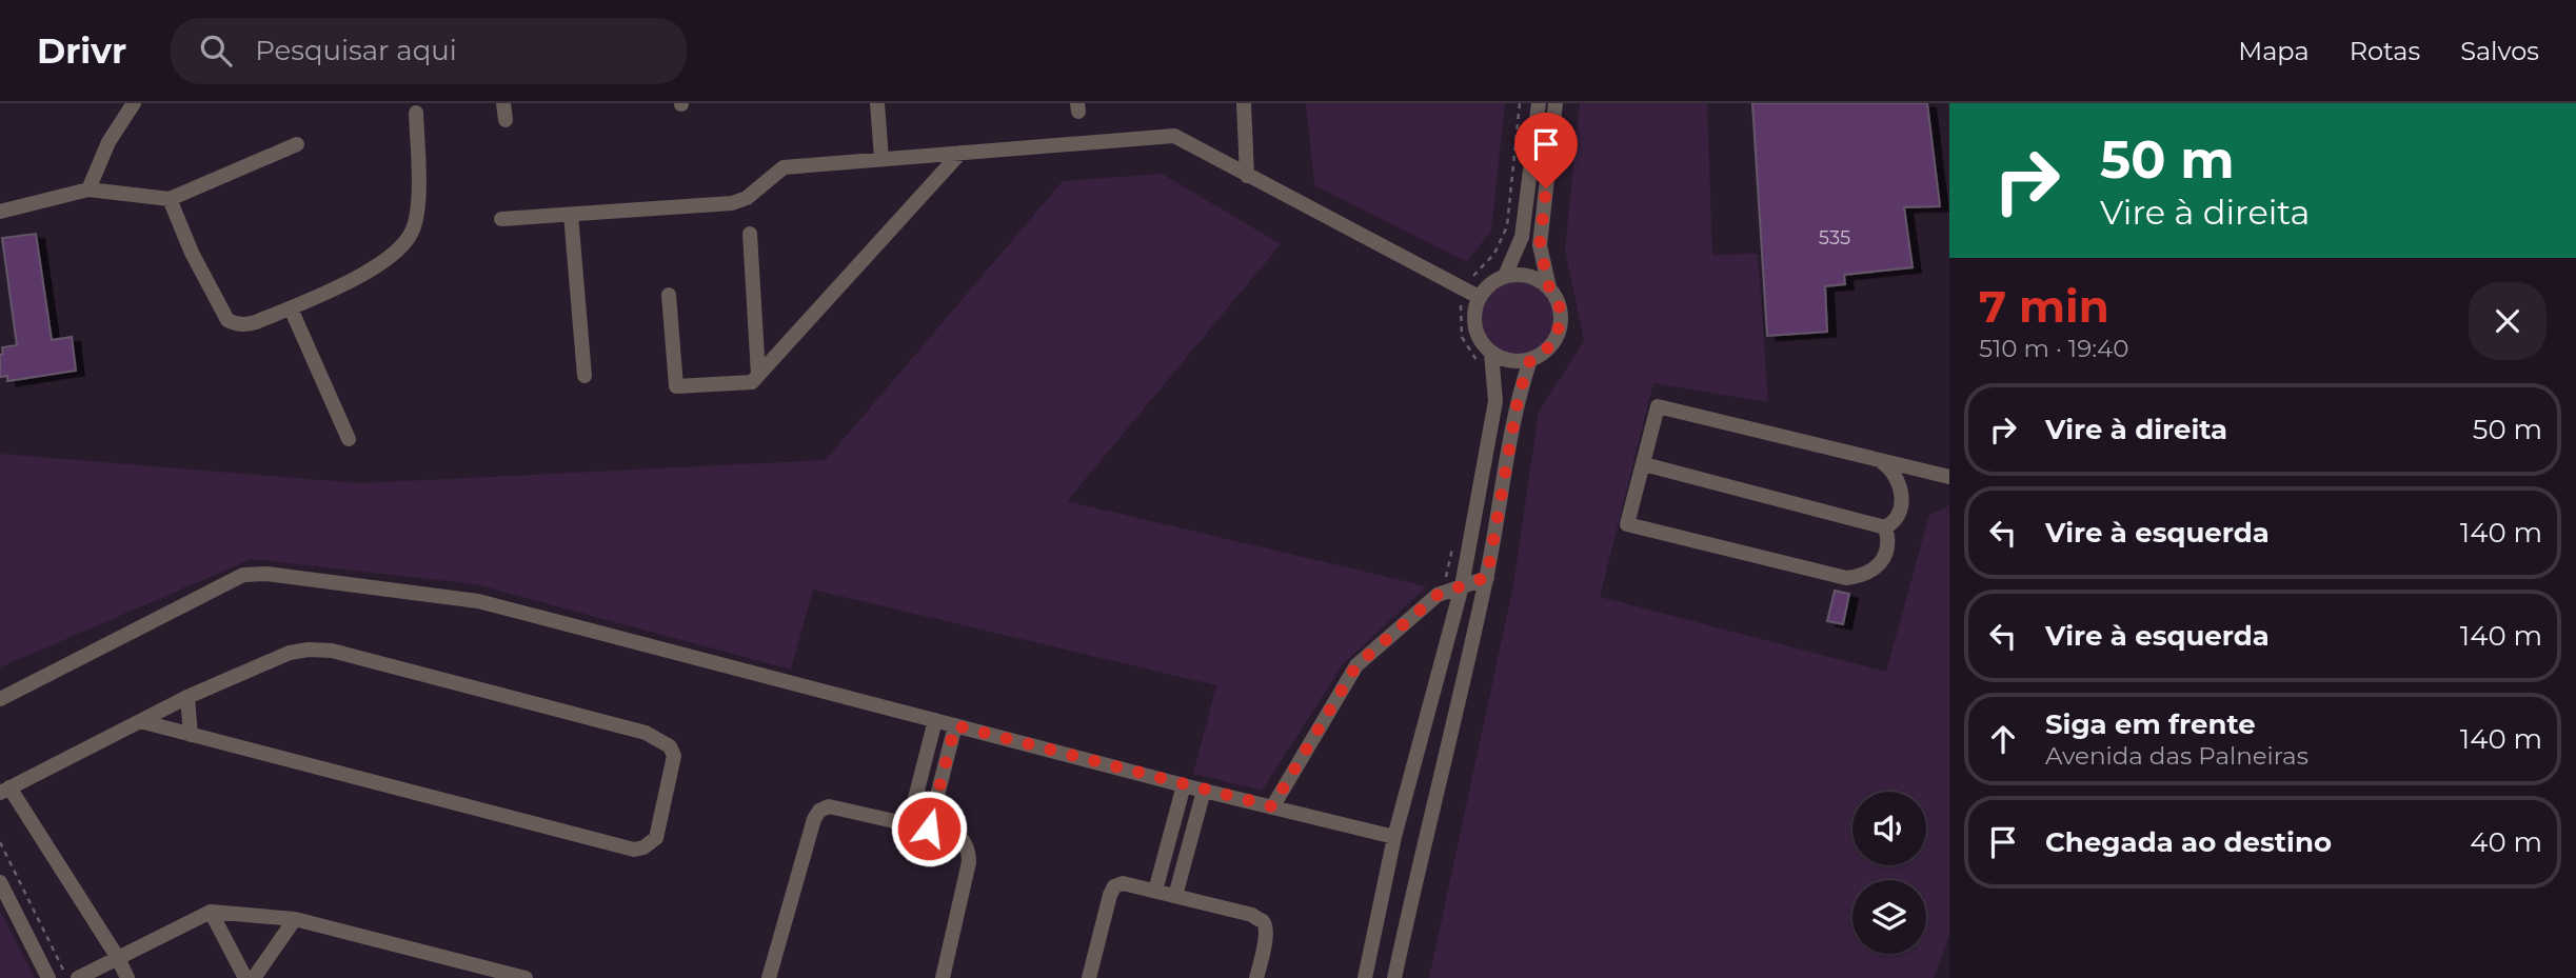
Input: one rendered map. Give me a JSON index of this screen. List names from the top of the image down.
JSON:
{
  "house_numbers": ["535"],
  "page": {
    "header": "Drivr",
    "search": "Pesquisar aqui",
    "nav": ["Mapa", "Rotas", "Salvos"],
    "turn": ["50 m", "Vire à direita"],
    "heading": ["7 min", "510 m · 19:40"],
    "list": [
      {
        "name": "Vire à direita",
        "value": "50 m"
      },
      {
        "name": "Vire à esquerda",
        "value": "140 m"
      },
      {
        "name": "Vire à esquerda",
        "value": "140 m"
      },
      {
        "name": "Siga em frente",
        "note": "Avenida das Palneiras",
        "value": "140 m"
      },
      {
        "name": "Chegada ao destino",
        "value": "40 m"
      }
    ]
  }
}
